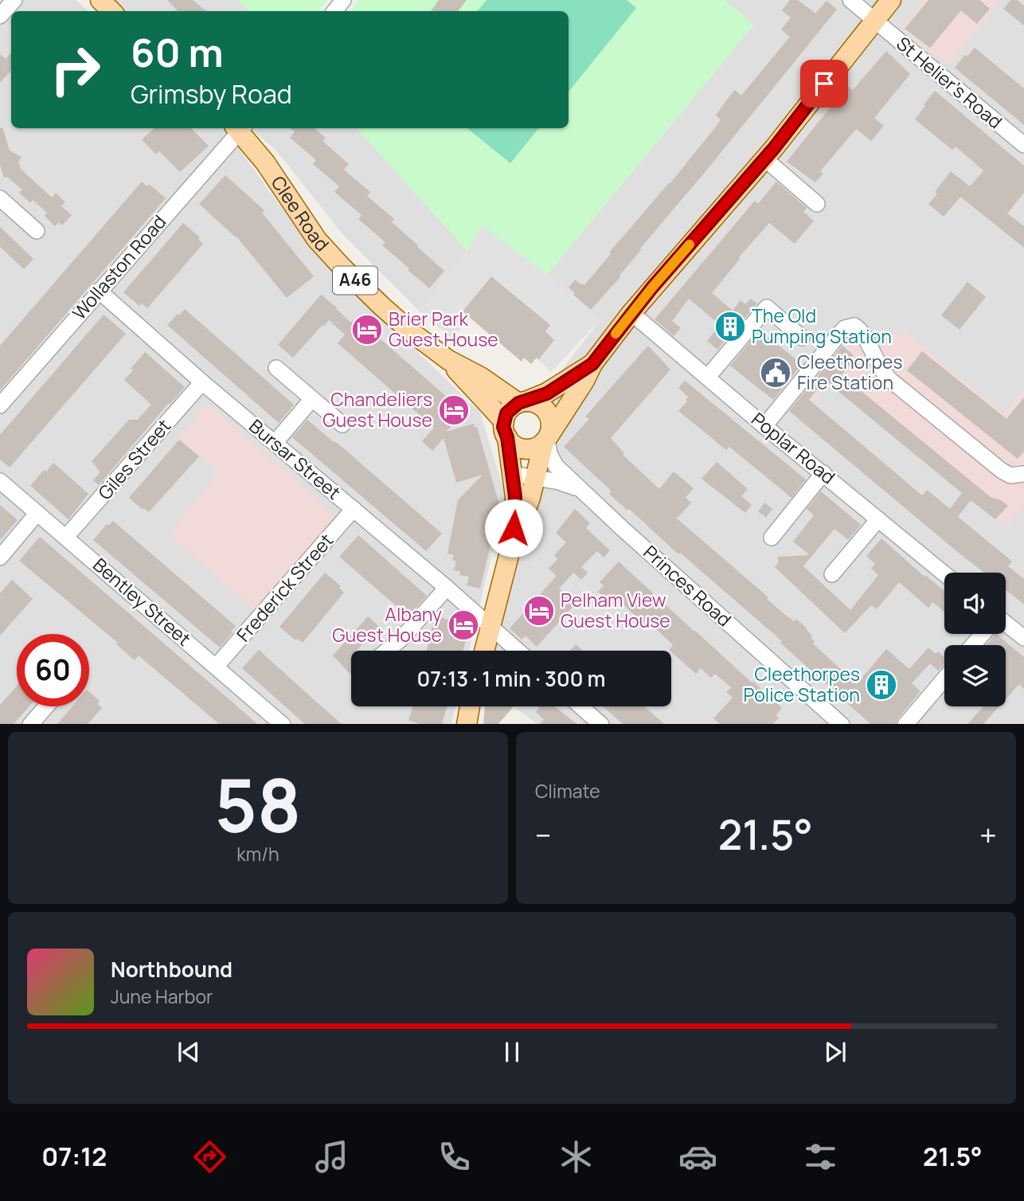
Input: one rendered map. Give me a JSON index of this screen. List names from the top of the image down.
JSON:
{
  "streets": {
    "main road": ["Clee Road", "A46"],
    "street": [
      "St Helier's Road",
      "Wollaston Road",
      "Poplar Road",
      "Giles Street",
      "Bursar Street",
      "Princes Road",
      "Frederick Street",
      "Bentley Street"
    ]
  },
  "crossings": [
    ["Clee Road", "A46"],
    ["Clee Road", "Princes Road"],
    ["Wollaston Road", "Bursar Street"],
    ["A46", "Princes Road"],
    ["Giles Street", "Bursar Street"],
    ["Giles Street", "Bentley Street"],
    ["Bursar Street", "Frederick Street"],
    ["Frederick Street", "Bentley Street"]
  ],
  "places": {
    "building": ["The Old Pumping Station", "Cleethorpes Police Station"],
    "hotel": [
      "Brier Park Guest House",
      "Chandeliers Guest House",
      "Pelham View Guest House",
      "Albany Guest House"
    ],
    "public building": ["Cleethorpes Fire Station"]
  },
  "page": {
    "turn": ["60 m", "Grimsby Road"],
    "limit": "60",
    "trip": "07:13 · 1 min · 300 m",
    "tile": [
      ["58", "km/h"],
      "Climate"
    ],
    "heat": ["−", "21.5°", "+"],
    "song": ["Northbound", "June Harbor"],
    "tabs": ["07:12", "21.5°"]
  }
}
